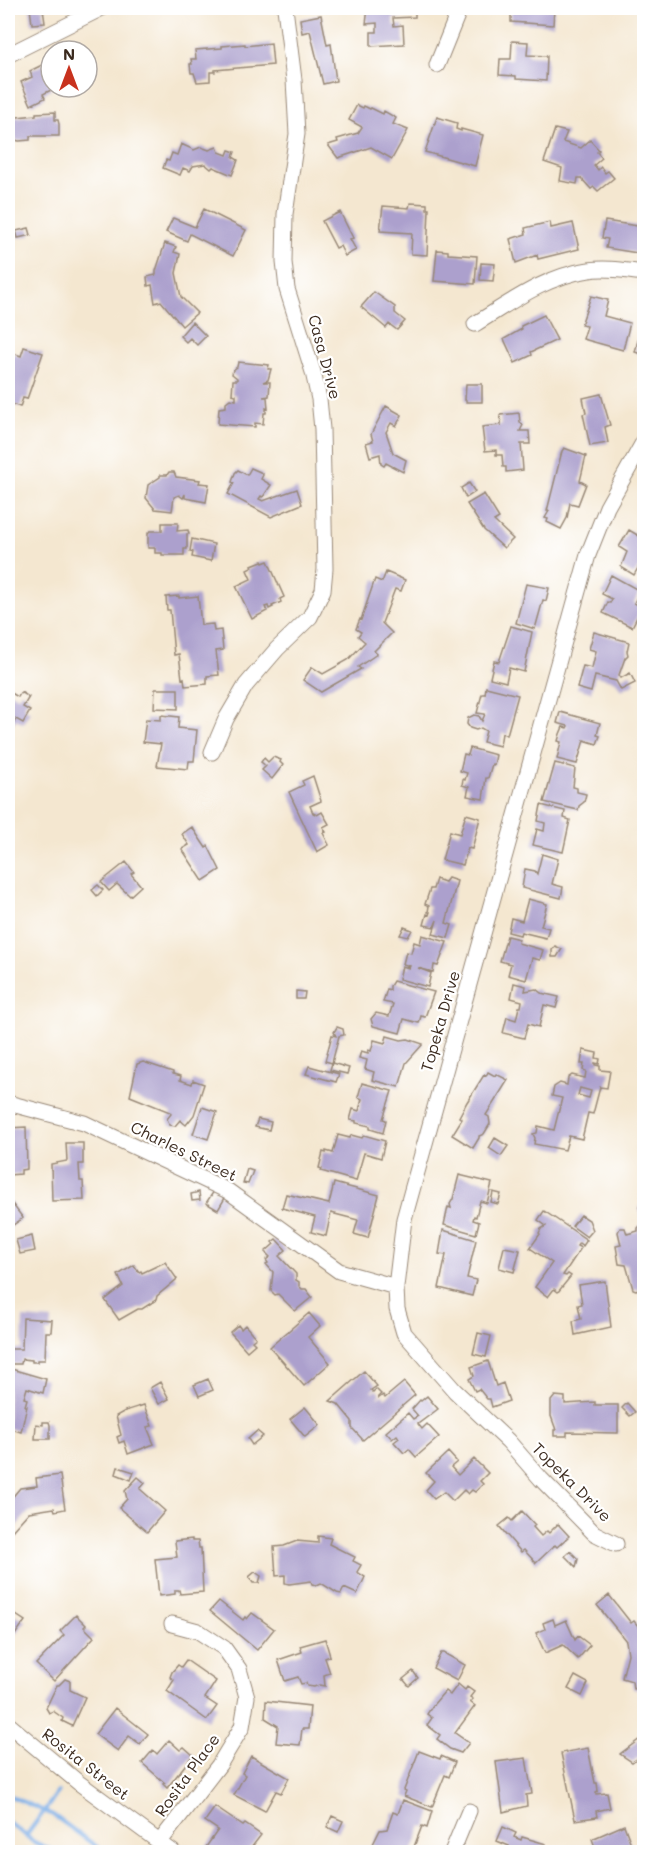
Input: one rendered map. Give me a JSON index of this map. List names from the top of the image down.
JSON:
{
  "streets": {
    "street": [
      "Casa Drive",
      "Topeka Drive",
      "Charles Street",
      "Rosita Street",
      "Rosita Place"
    ]
  },
  "crossings": [
    ["Topeka Drive", "Charles Street"],
    ["Rosita Street", "Rosita Place"]
  ],
  "north": "top"
}
